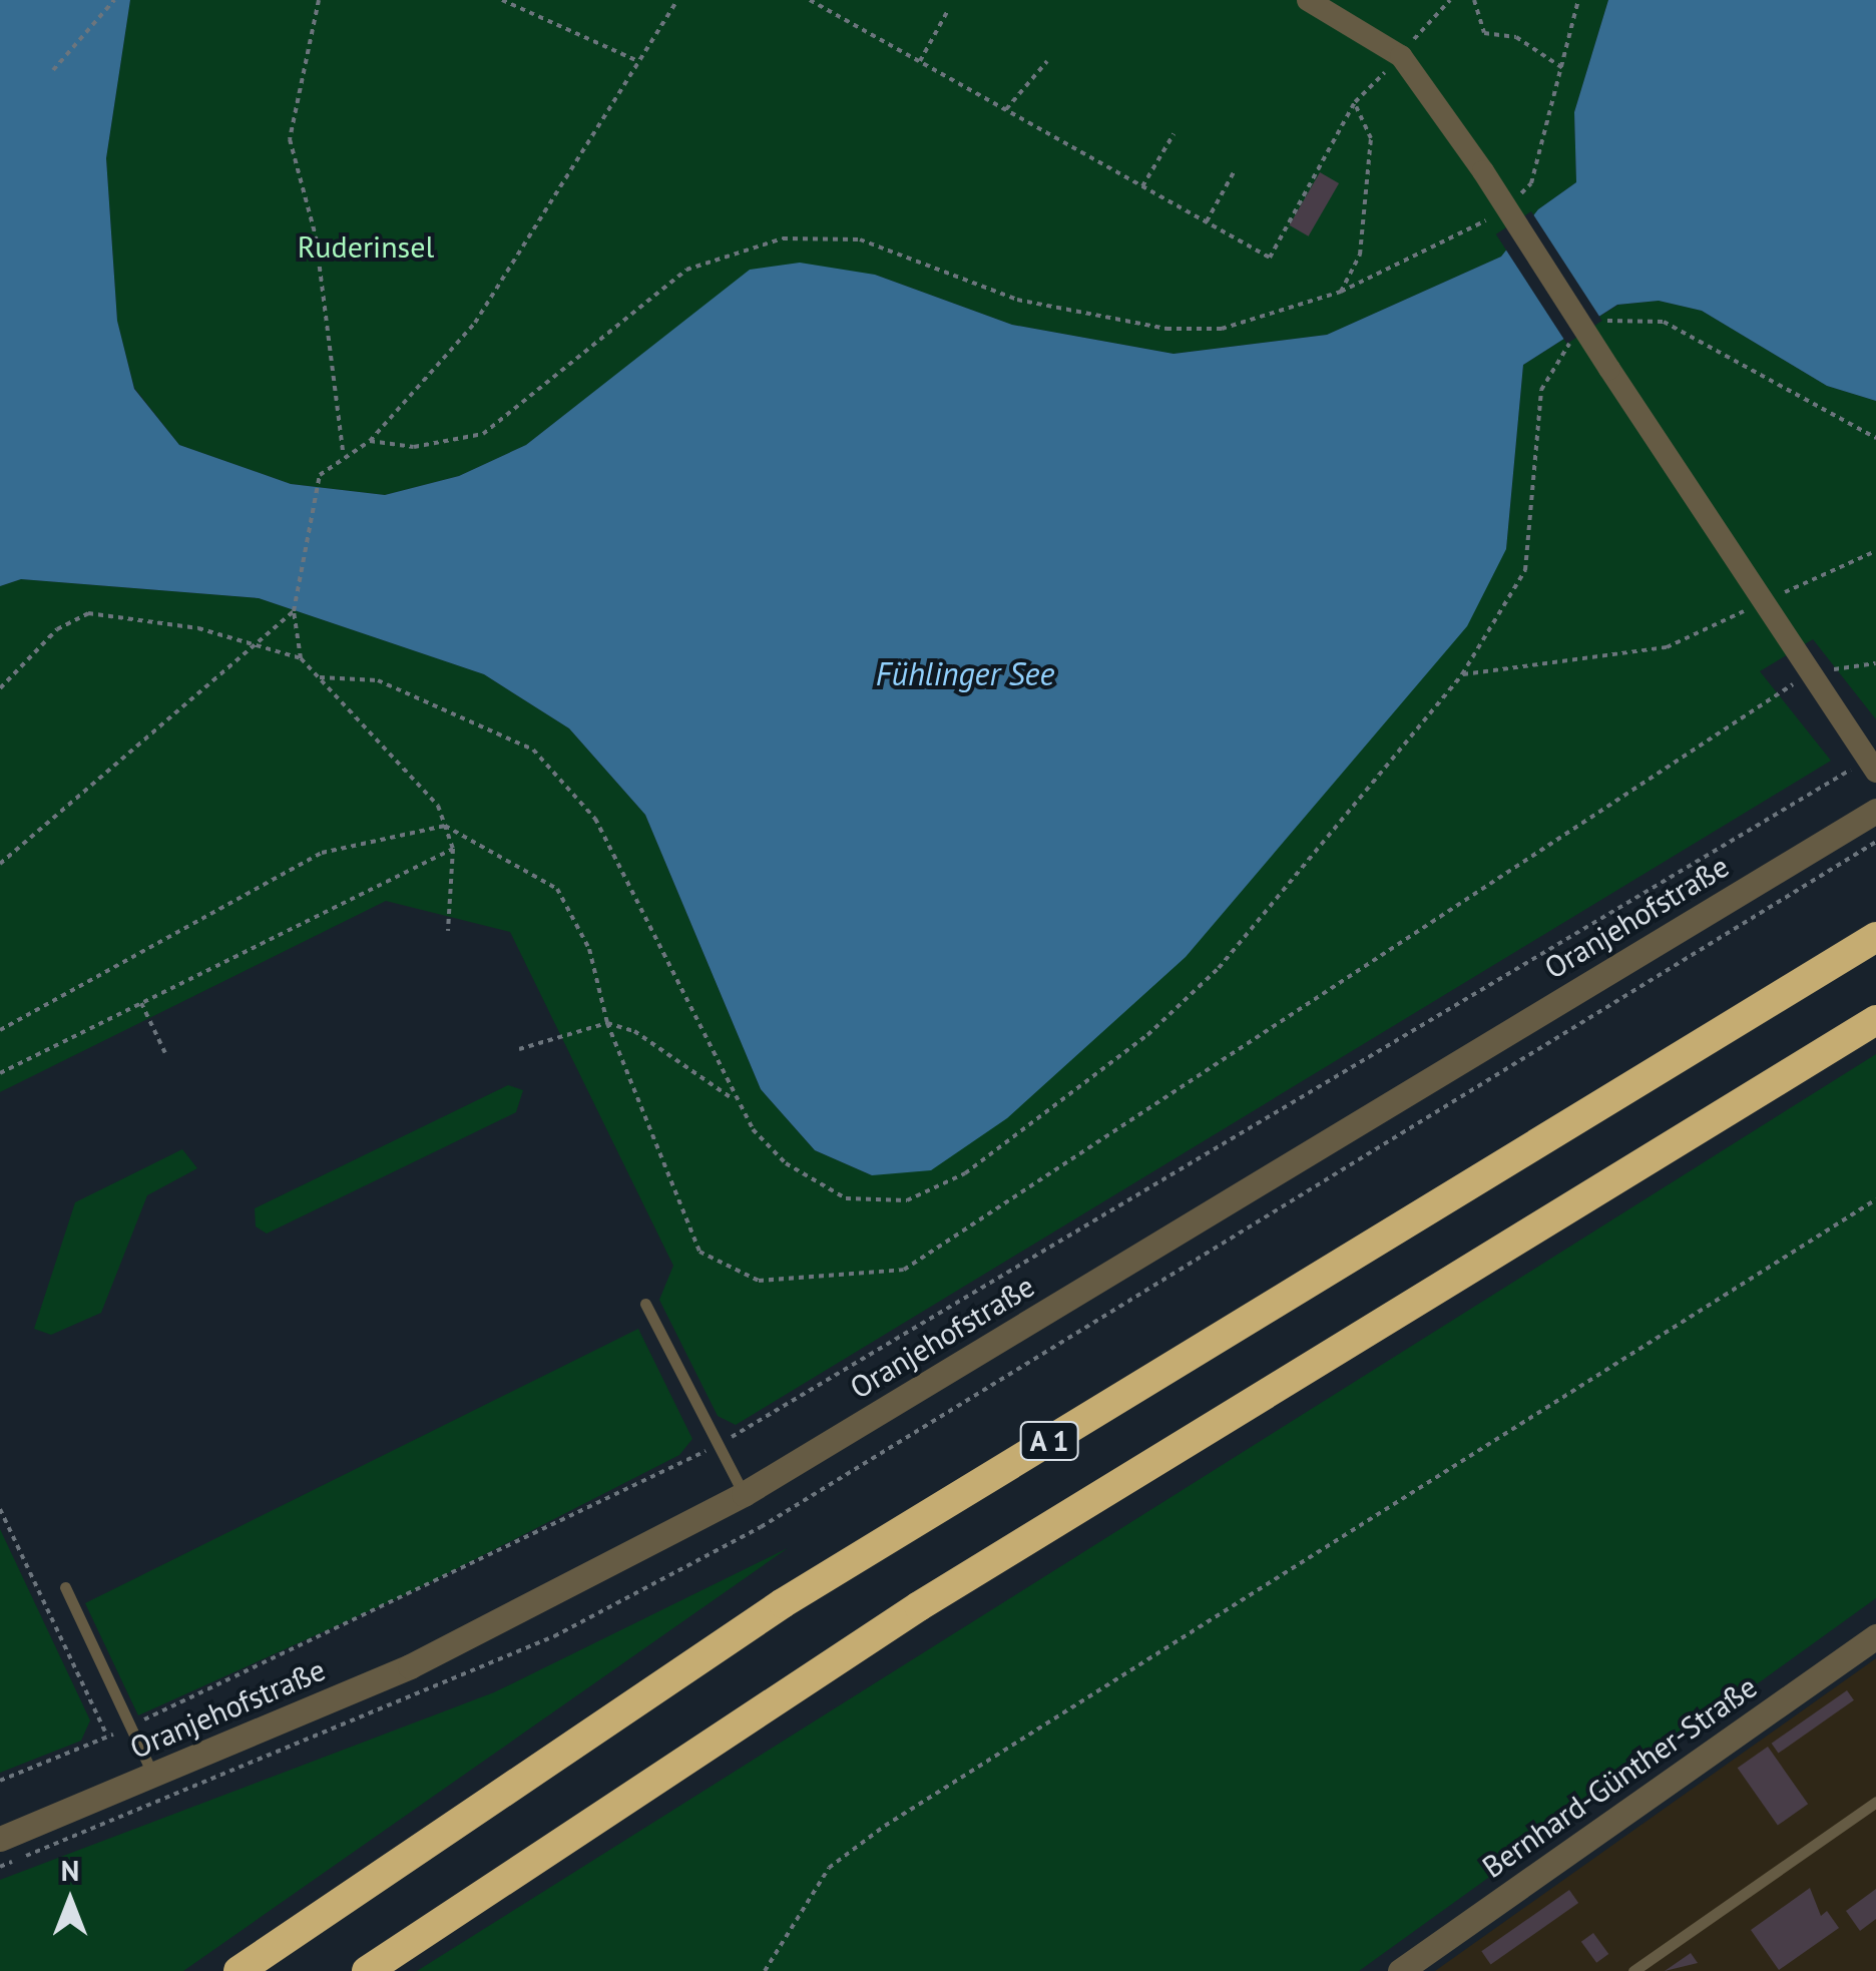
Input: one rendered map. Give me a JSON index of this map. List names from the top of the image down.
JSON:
{
  "streets": {
    "highway": ["A 1"],
    "street": ["Oranjehofstraße", "Bernhard-Günther-Straße"]
  },
  "water": ["Fühlinger See"],
  "parks": ["Ruderinsel"],
  "north": "top"
}
